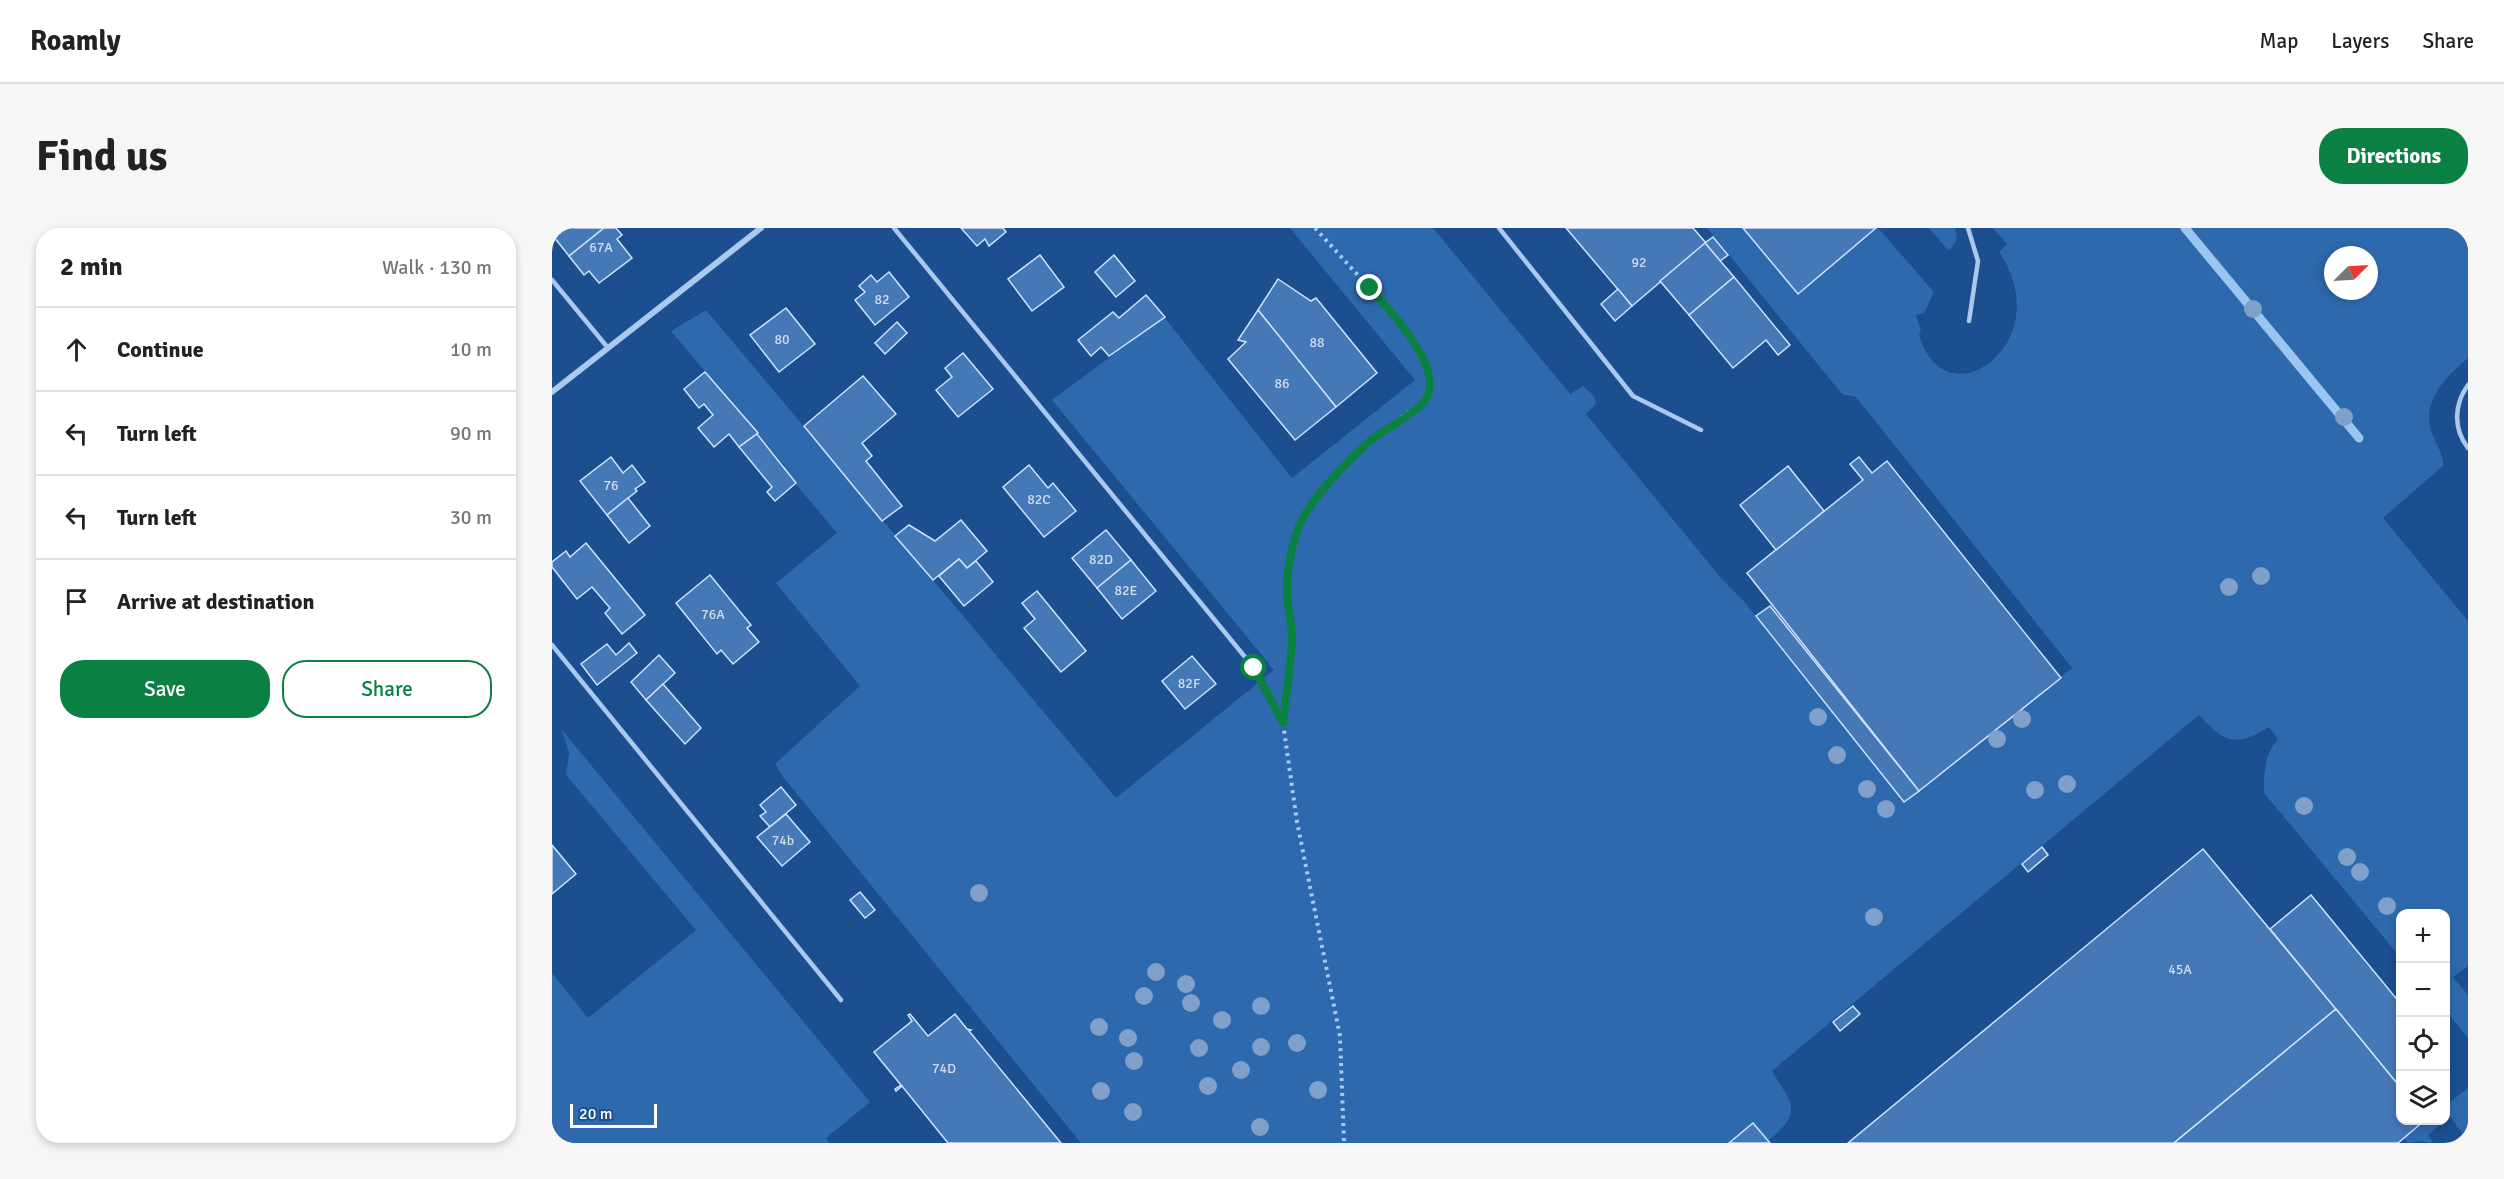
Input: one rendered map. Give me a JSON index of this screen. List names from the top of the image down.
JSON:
{
  "house_numbers": [
    "67A",
    "92",
    "82",
    "80",
    "88",
    "86",
    "76",
    "82C",
    "82D",
    "82E",
    "76A",
    "82F",
    "74b",
    "45A",
    "74D"
  ],
  "scale_bar": "20 m",
  "north": "top right",
  "page": {
    "header": "Roamly",
    "nav": ["Map", "Layers", "Share"],
    "buttons": [
      "Directions",
      ["Save", "Share"]
    ],
    "title": "Find us",
    "heading": ["2 min", "Walk · 130 m"],
    "list": [
      ["Continue", "10 m"],
      ["Turn left", "90 m"],
      ["Turn left", "30 m"],
      "Arrive at destination"
    ],
    "map_buttons": ["+", "−"],
    "scale": "20 m"
  }
}
